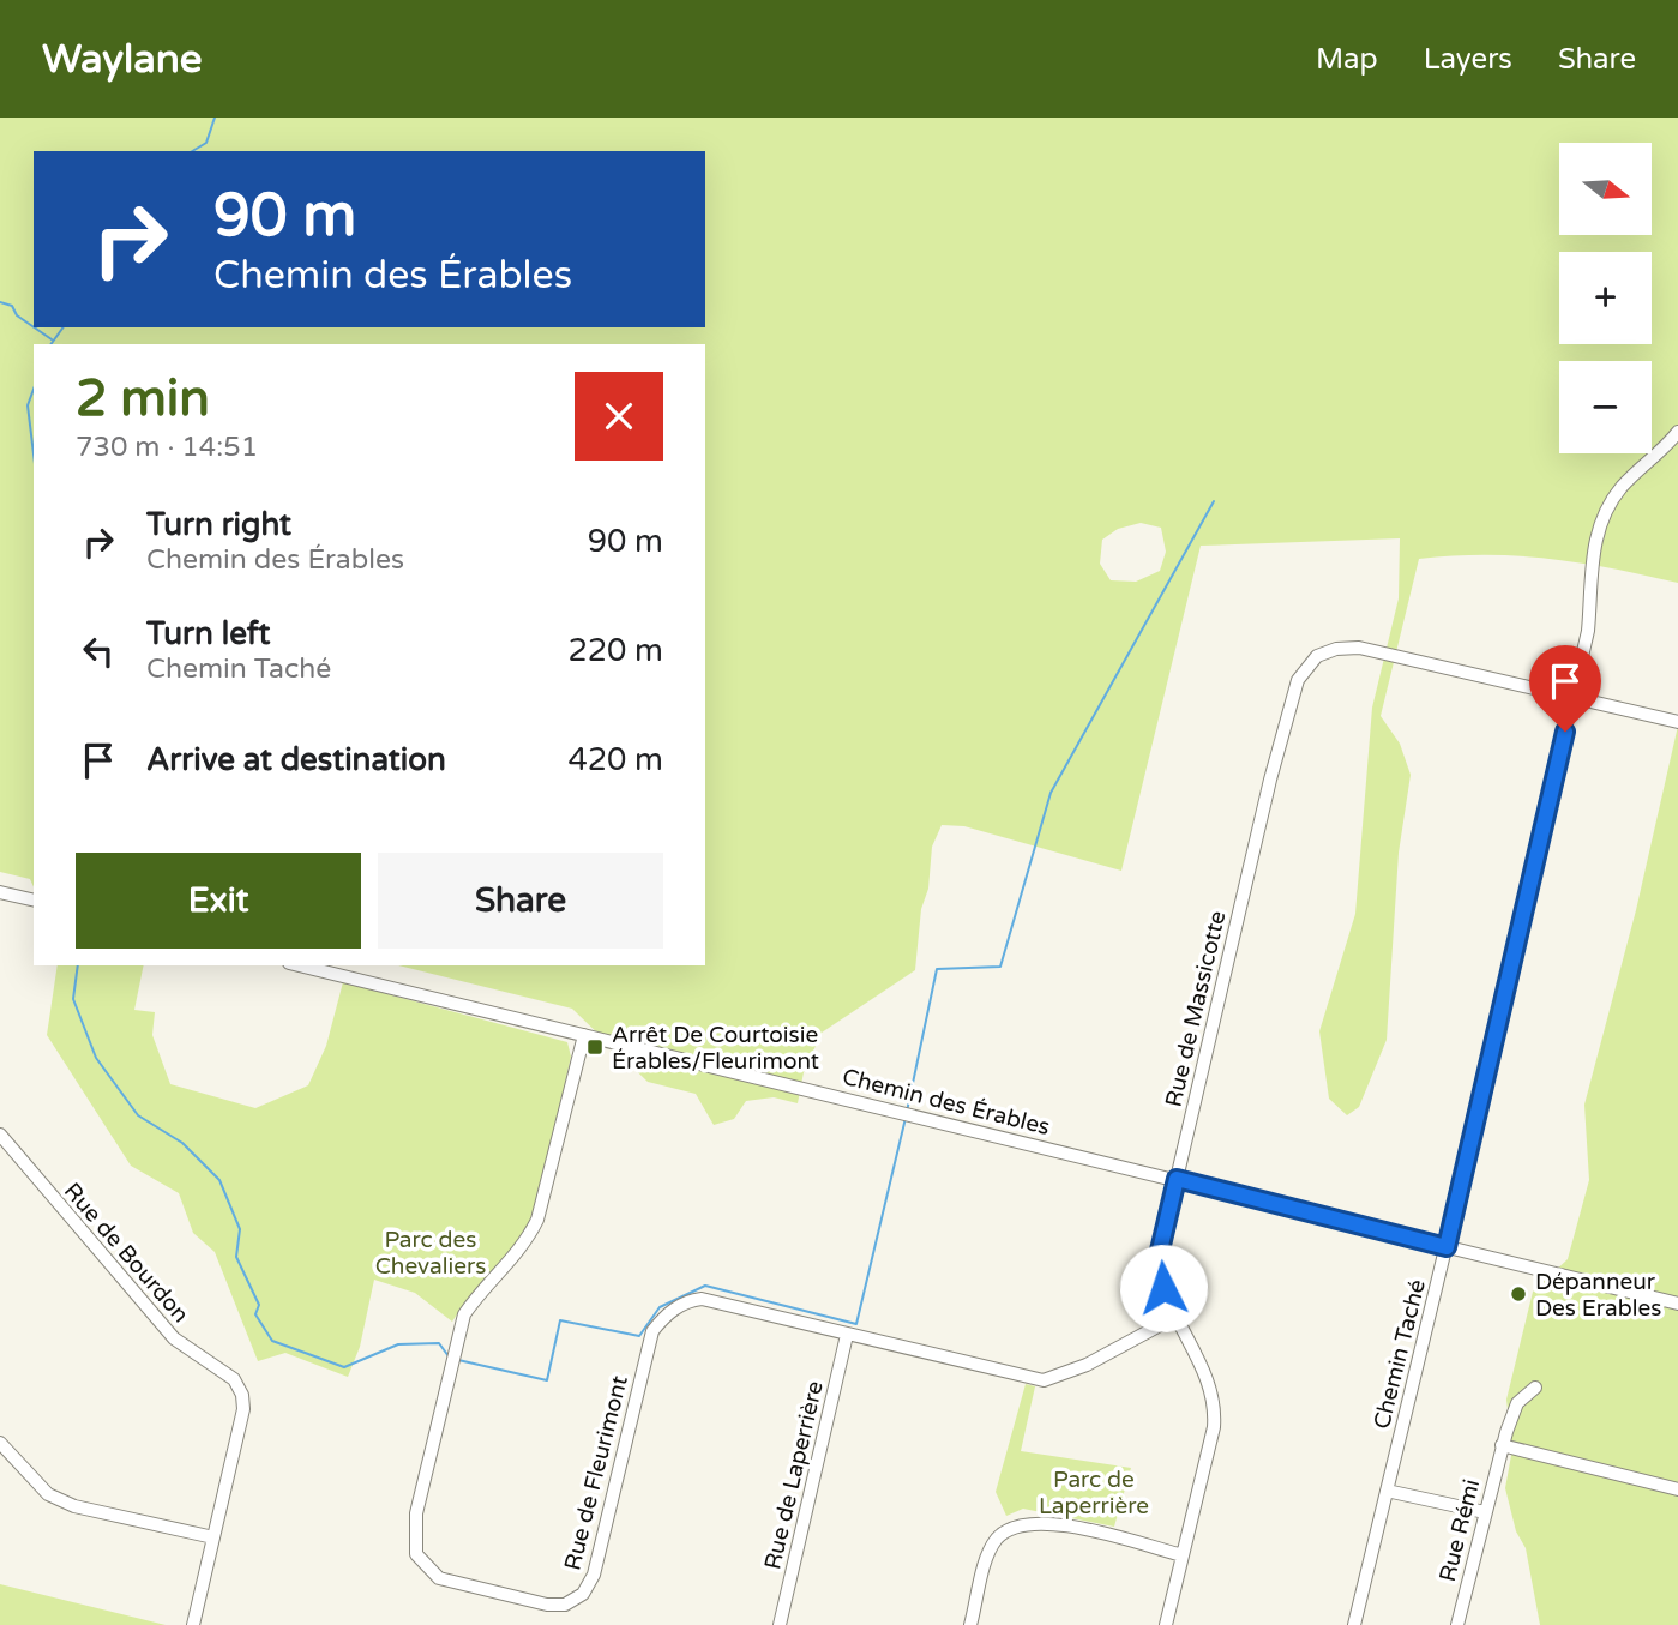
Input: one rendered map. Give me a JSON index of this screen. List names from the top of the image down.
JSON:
{
  "streets": {
    "street": [
      "Rue de Massicotte",
      "Chemin des Érables",
      "Rue de Bourdon",
      "Chemin Taché",
      "Rue de Fleurimont",
      "Rue de Laperrière",
      "Rue Rémi"
    ]
  },
  "crossings": [
    ["Rue de Massicotte", "Chemin des Érables"],
    ["Rue de Massicotte", "Chemin Taché"],
    ["Rue de Massicotte", "Rue de Fleurimont"],
    ["Chemin des Érables", "Chemin Taché"],
    ["Chemin des Érables", "Rue de Fleurimont"],
    ["Rue de Fleurimont", "Rue de Laperrière"]
  ],
  "parks": ["Parc des Chevaliers", "Parc de Laperrière"],
  "places": {
    "transit": ["Arrêt De Courtoisie Érables/Fleurimont"],
    "other": ["Dépanneur Des Erables"]
  },
  "north": "right",
  "page": {
    "header": "Waylane",
    "nav": ["Map", "Layers", "Share"],
    "map_buttons": ["+", "−"],
    "turn": ["90 m", "Chemin des Érables"],
    "heading": ["2 min", "730 m · 14:51"],
    "list": [
      {
        "name": "Turn right",
        "note": "Chemin des Érables",
        "value": "90 m"
      },
      {
        "name": "Turn left",
        "note": "Chemin Taché",
        "value": "220 m"
      },
      {
        "name": "Arrive at destination",
        "value": "420 m"
      }
    ],
    "buttons": ["Exit", "Share"]
  }
}
